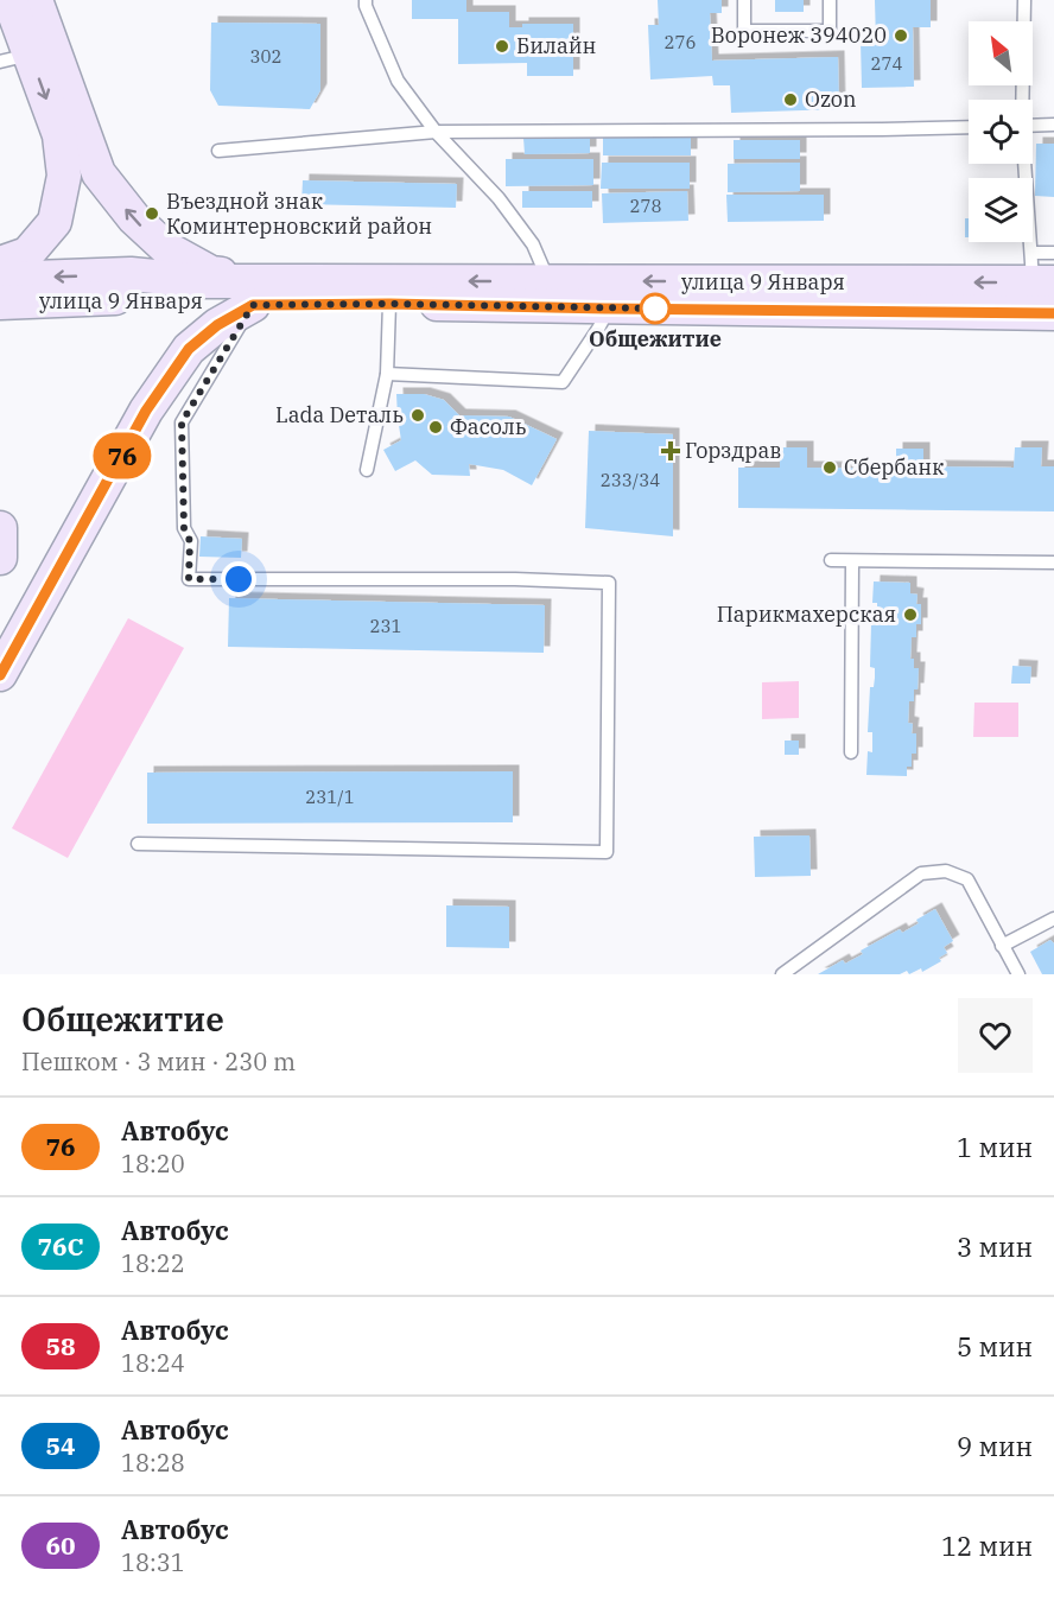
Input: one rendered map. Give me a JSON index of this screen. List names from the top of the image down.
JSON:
{
  "streets": {
    "main road": ["улица 9 Января"]
  },
  "places": {
    "other": [
      "Воронеж 394020",
      "Билайн",
      "Ozon",
      "Въездной знак Коминтерновский район",
      "Общежитие",
      "Lada Dеталь",
      "Фасоль",
      "Сбербанк",
      "Парикмахерская"
    ],
    "health": ["Горздрав"]
  },
  "lines": ["bus line 76"],
  "house_numbers": [
    "276",
    "302",
    "274",
    "278",
    "233/34",
    "231",
    "231/1"
  ],
  "north": "top left",
  "page": {
    "on_map": "76",
    "heading": ["Общежитие", "Пешком · 3 мин · 230 m"],
    "list": [
      {
        "mark": "76",
        "name": "Автобус",
        "note": "18:20",
        "value": "1 мин"
      },
      {
        "mark": "76С",
        "name": "Автобус",
        "note": "18:22",
        "value": "3 мин"
      },
      {
        "mark": "58",
        "name": "Автобус",
        "note": "18:24",
        "value": "5 мин"
      },
      {
        "mark": "54",
        "name": "Автобус",
        "note": "18:28",
        "value": "9 мин"
      },
      {
        "mark": "60",
        "name": "Автобус",
        "note": "18:31",
        "value": "12 мин"
      }
    ]
  }
}
